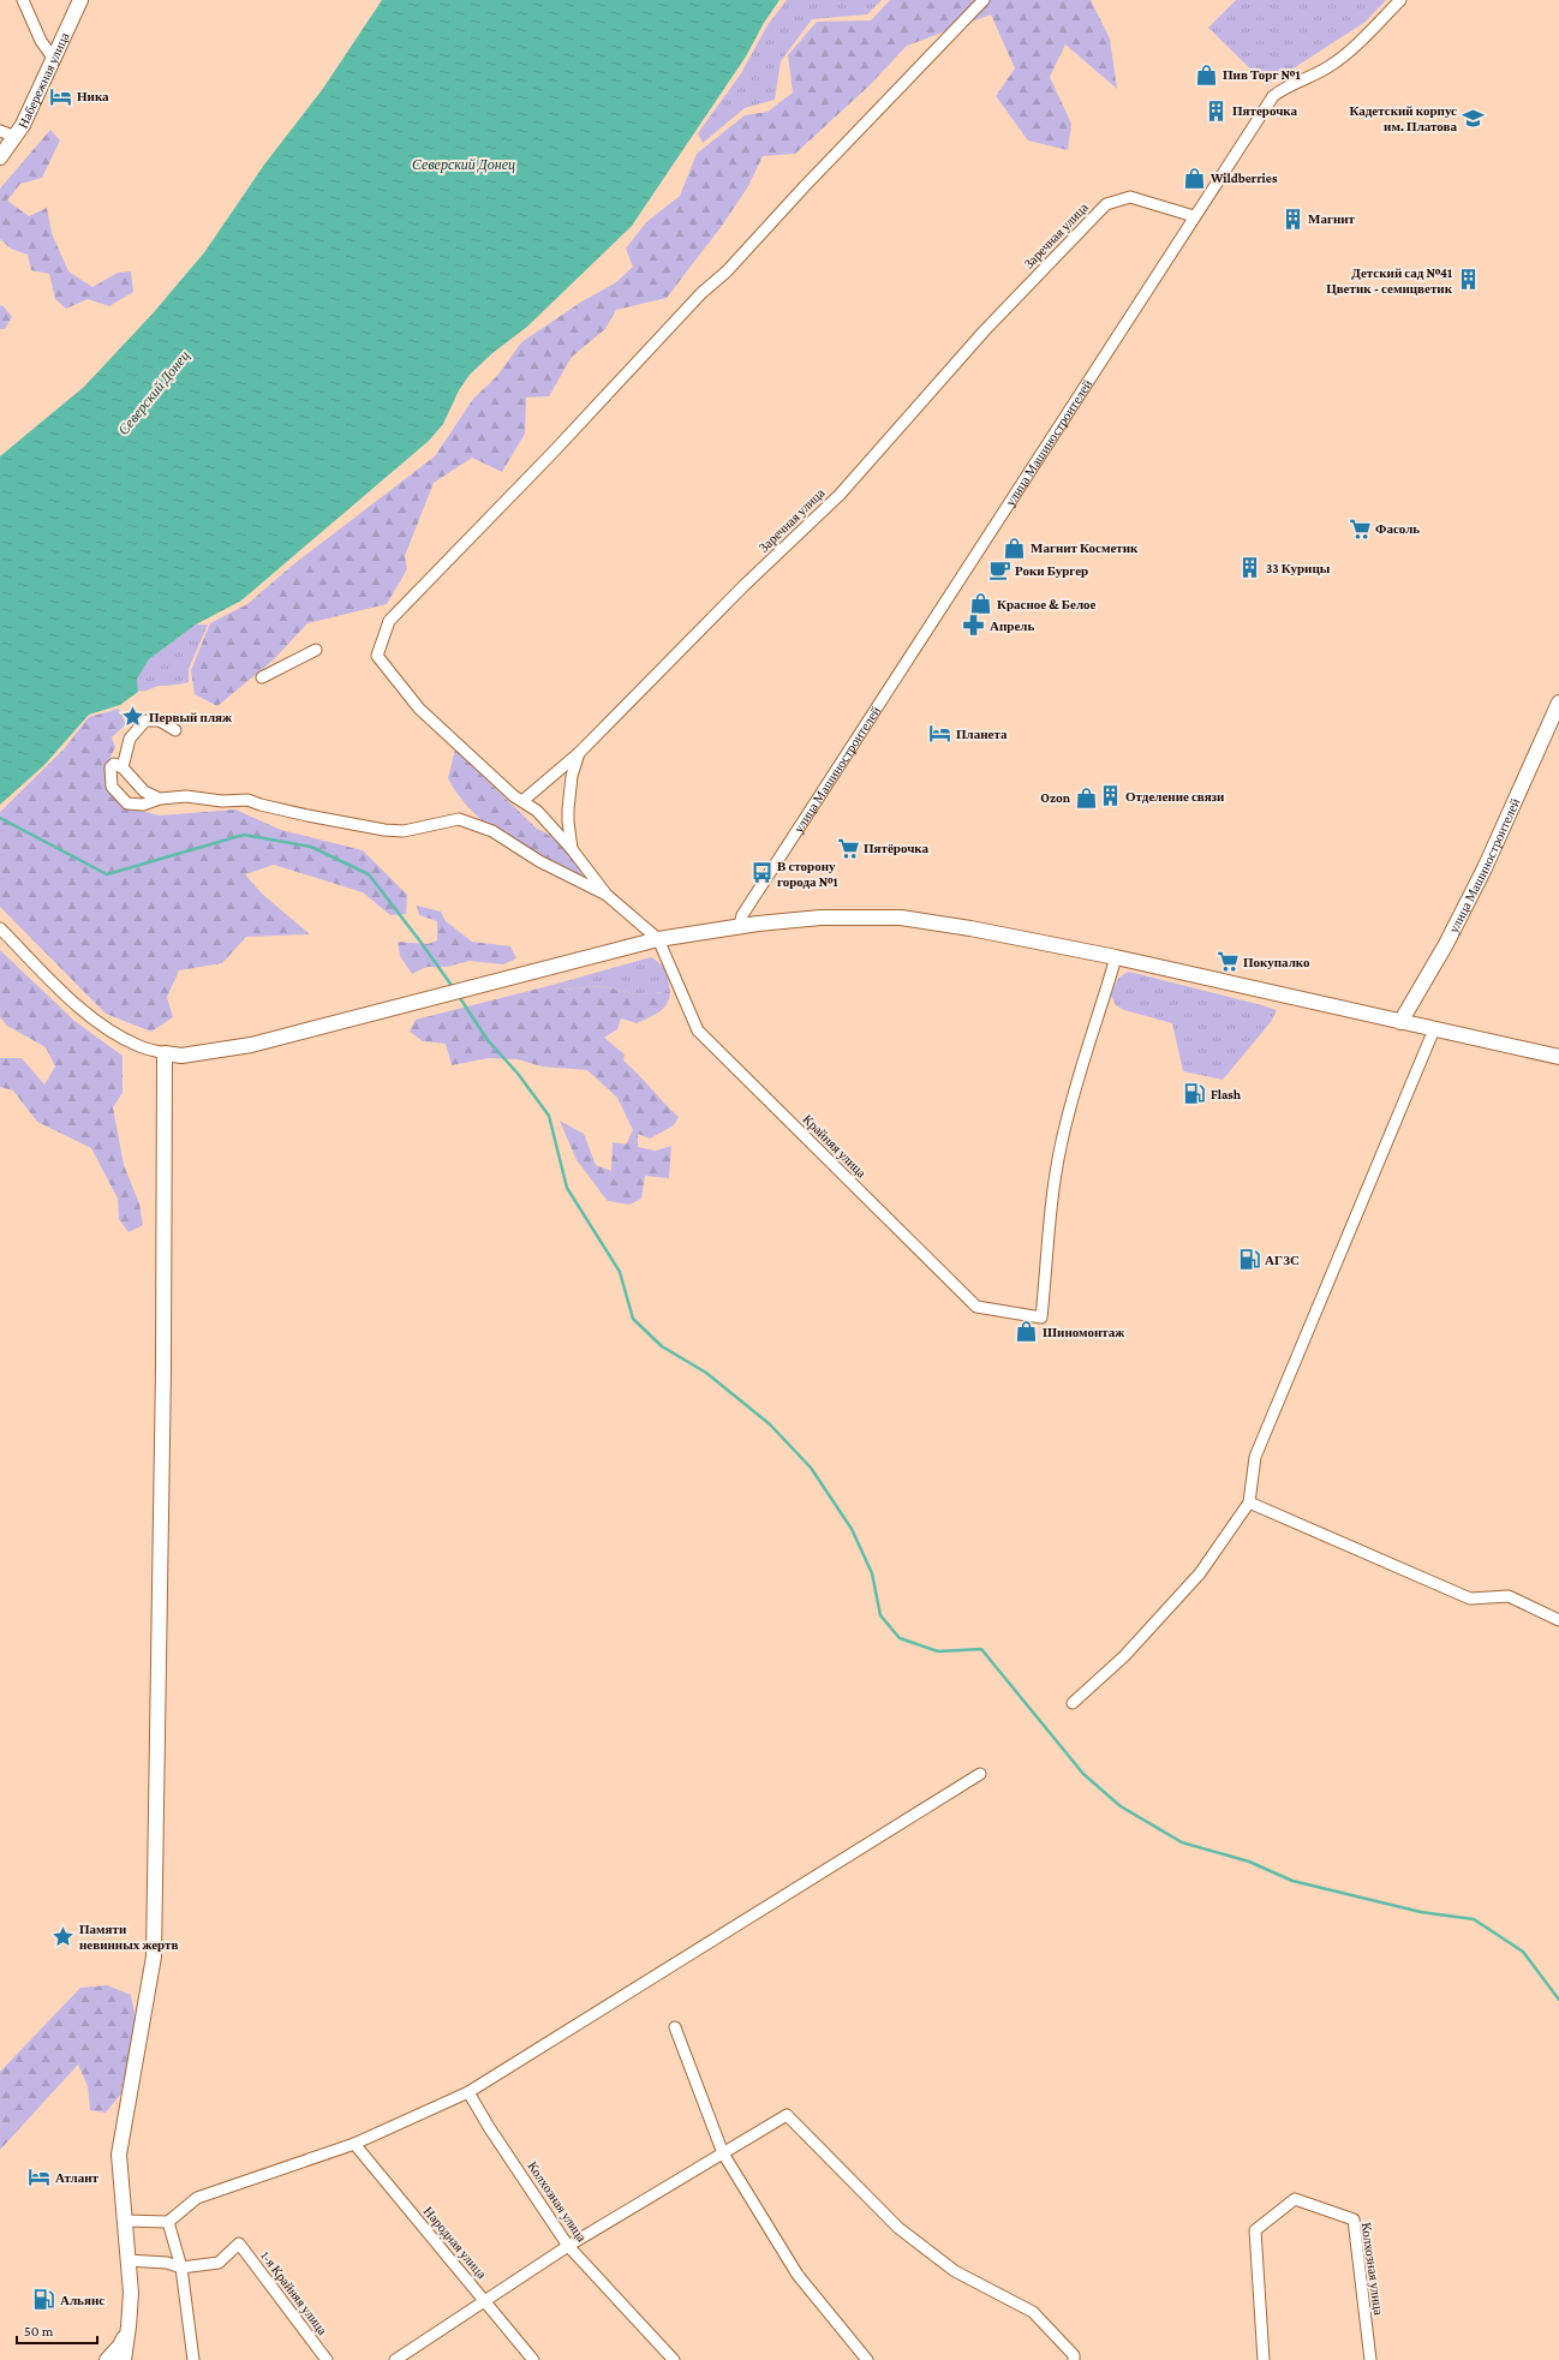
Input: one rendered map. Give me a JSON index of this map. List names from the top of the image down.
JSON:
{
  "streets": {
    "street": [
      "Набережная улица",
      "Заречная улица",
      "улица Машиностроителей",
      "Крайняя улица",
      "Колхозная улица",
      "Народная улица",
      "1-я Крайняя улица"
    ]
  },
  "crossings": [
    ["Заречная улица", "улица Машиностроителей"],
    ["Заречная улица", "Крайняя улица"]
  ],
  "water": ["Северский Донец"],
  "places": {
    "shop": [
      "Пив Торг №1",
      "Wildberries",
      "Магнит Косметик",
      "Красное & Белое",
      "Ozon",
      "Шиномонтаж"
    ],
    "hotel": ["Ника", "Планета", "Атлант"],
    "building": [
      "Пятерочка",
      "Магнит",
      "Детский сад №41 Цветик - семицветик",
      "33 Курицы",
      "Отделение связи"
    ],
    "school or university": ["Кадетский корпус им. Платова"],
    "supermarket": ["Фасоль", "Пятёрочка", "Покупалко"],
    "cafe": ["Роки Бургер"],
    "pharmacy": ["Апрель"],
    "place": ["Первый пляж", "Памяти невинных жертв"],
    "bus stop": ["В сторону города №1"],
    "fuel station": ["Flash", "АГЗС", "Альянс"]
  },
  "scale_bar": "50 m"
}
